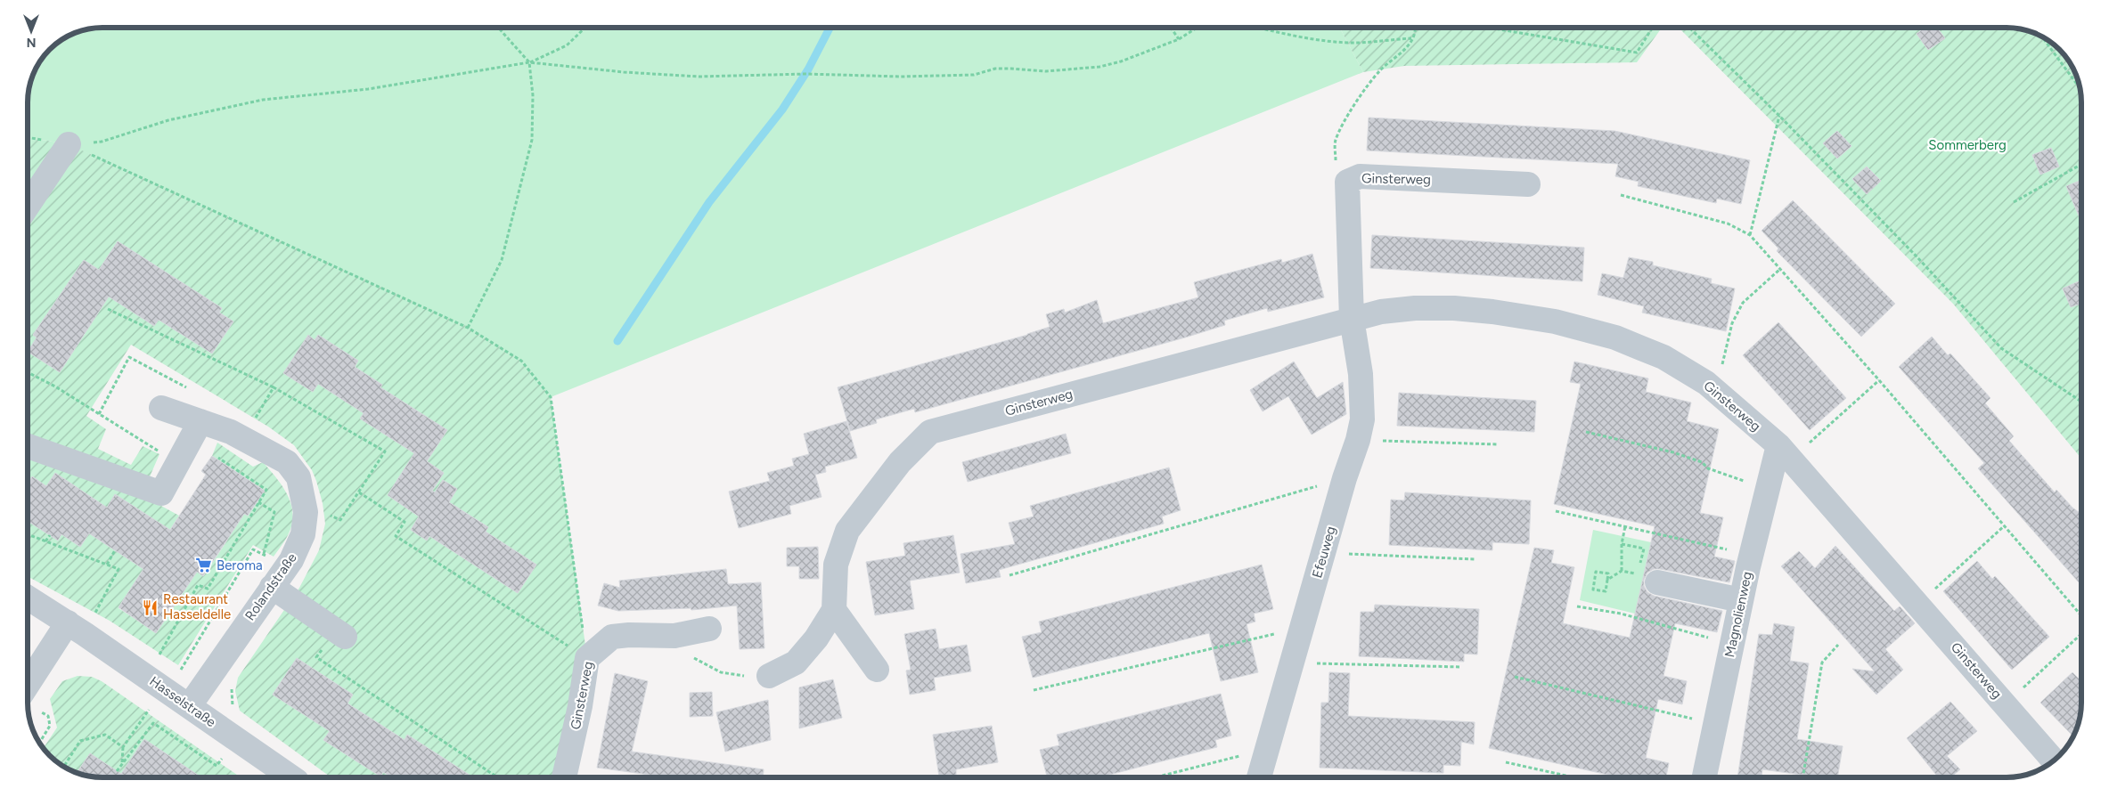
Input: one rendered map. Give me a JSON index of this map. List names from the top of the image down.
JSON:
{
  "streets": {
    "street": [
      "Ginsterweg",
      "Efeuweg",
      "Rolandstraße",
      "Magnolienweg",
      "Hasselstraße"
    ]
  },
  "crossings": [
    ["Ginsterweg", "Efeuweg"],
    ["Ginsterweg", "Magnolienweg"],
    ["Rolandstraße", "Hasselstraße"]
  ],
  "parks": ["Sommerberg"],
  "places": {
    "supermarket": ["Beroma"],
    "restaurant": ["Restaurant Hasseldelle"]
  },
  "north": "bottom"
}
